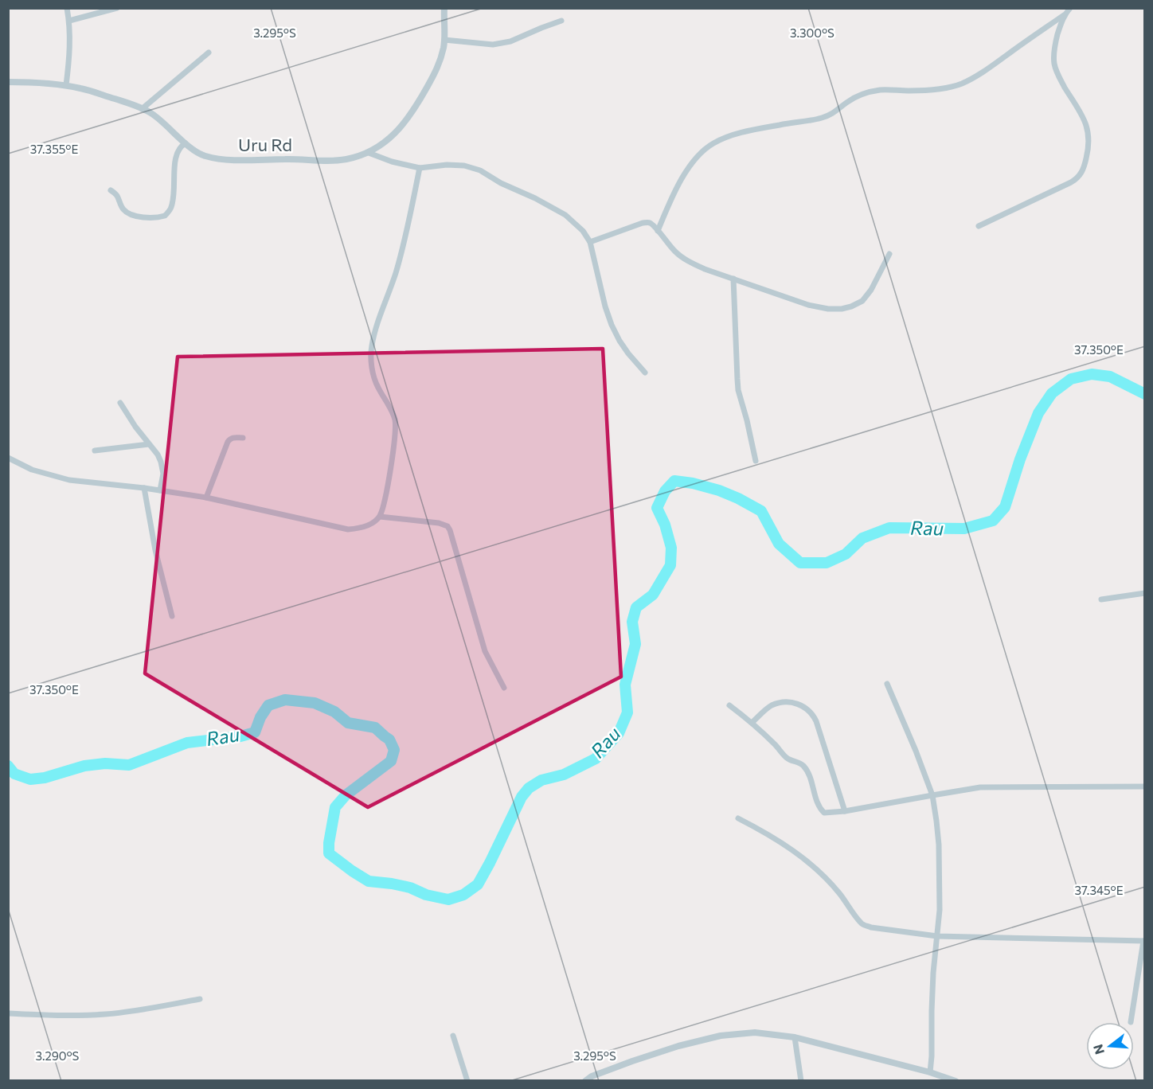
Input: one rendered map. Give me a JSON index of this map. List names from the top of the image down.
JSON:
{
  "streets": {
    "street": ["Uru Rd"]
  },
  "water": ["Rau"],
  "north": "left",
  "coordinates": [
    "3.295°S",
    "3.300°S",
    "37.355°E",
    "37.350°E",
    "37.345°E",
    "3.290°S"
  ]
}
